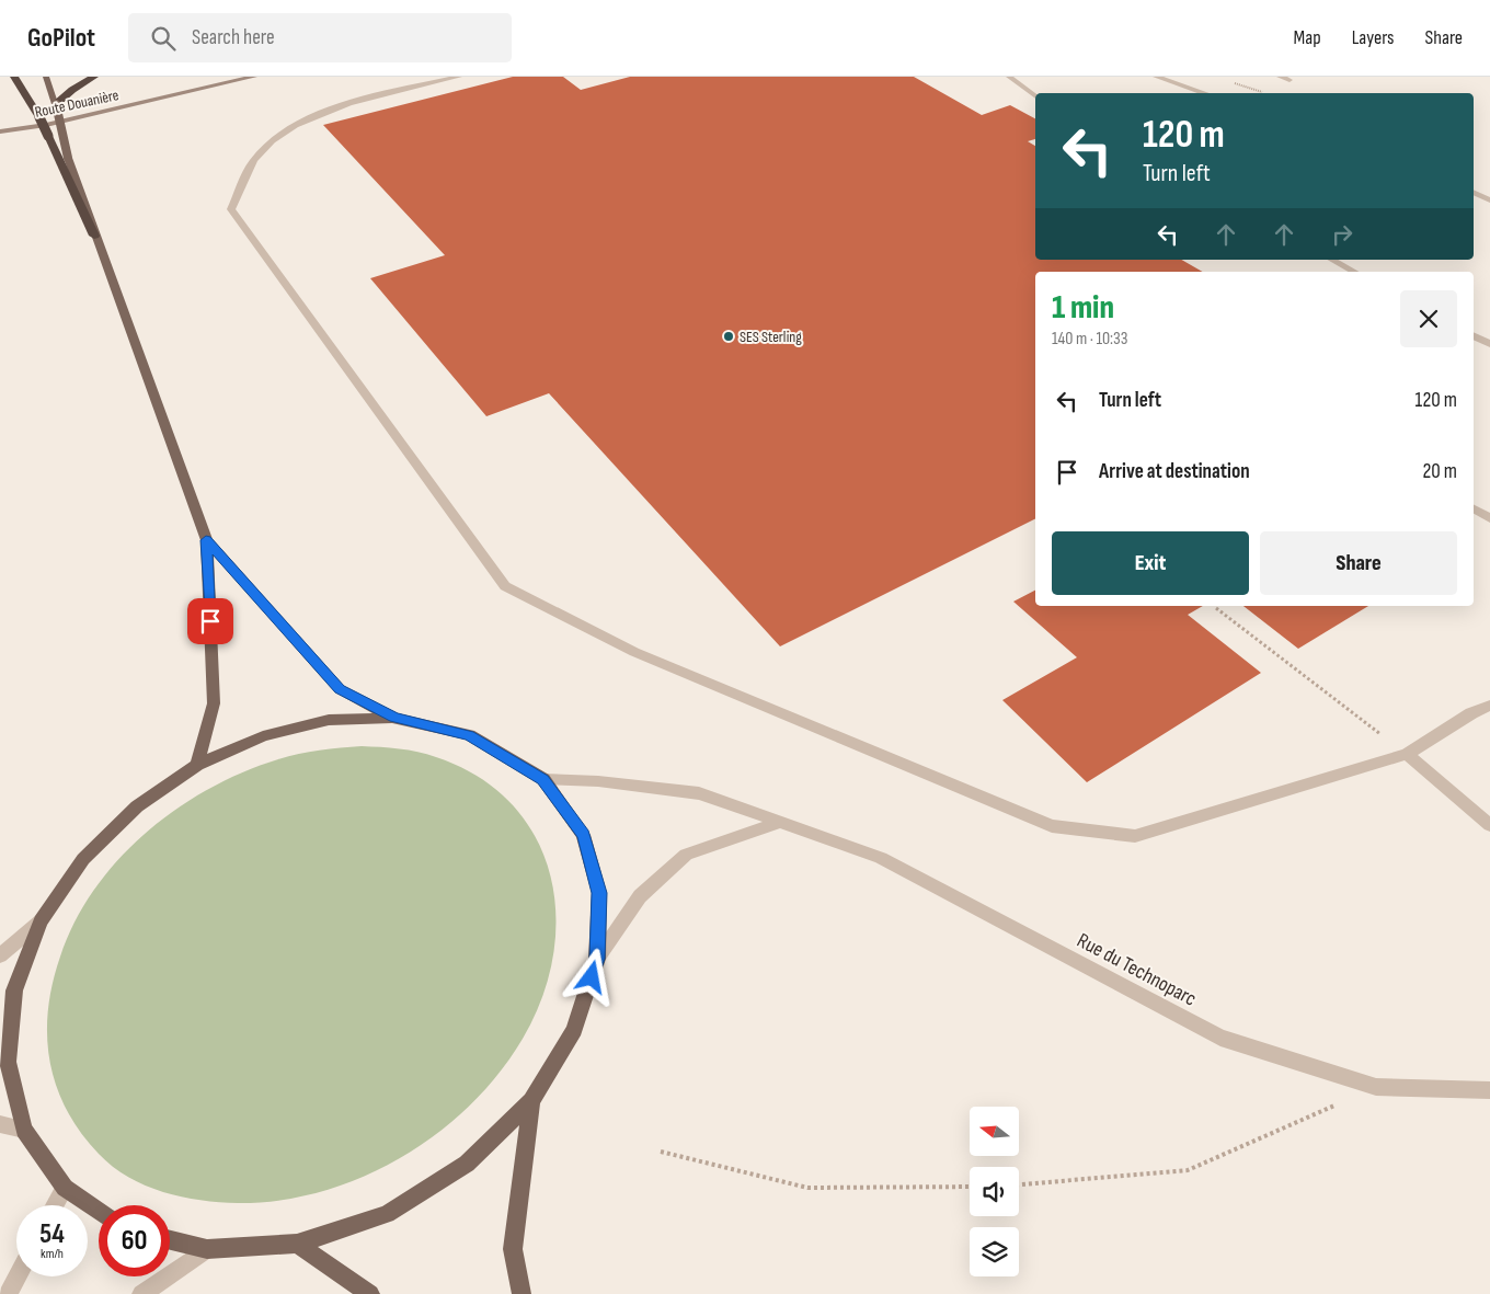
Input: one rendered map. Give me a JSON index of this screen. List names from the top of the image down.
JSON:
{
  "streets": {
    "main road": ["Route Douanière"],
    "street": ["Rue du Technoparc"]
  },
  "places": ["SES Sterling"],
  "north": "left",
  "page": {
    "header": "GoPilot",
    "search": "Search here",
    "nav": ["Map", "Layers", "Share"],
    "turn": ["120 m", "Turn left"],
    "heading": ["1 min", "140 m · 10:33"],
    "list": [
      {
        "name": "Turn left",
        "value": "120 m"
      },
      {
        "name": "Arrive at destination",
        "value": "20 m"
      }
    ],
    "buttons": ["Exit", "Share"],
    "speed": "54 km/h",
    "limit": "60"
  }
}
